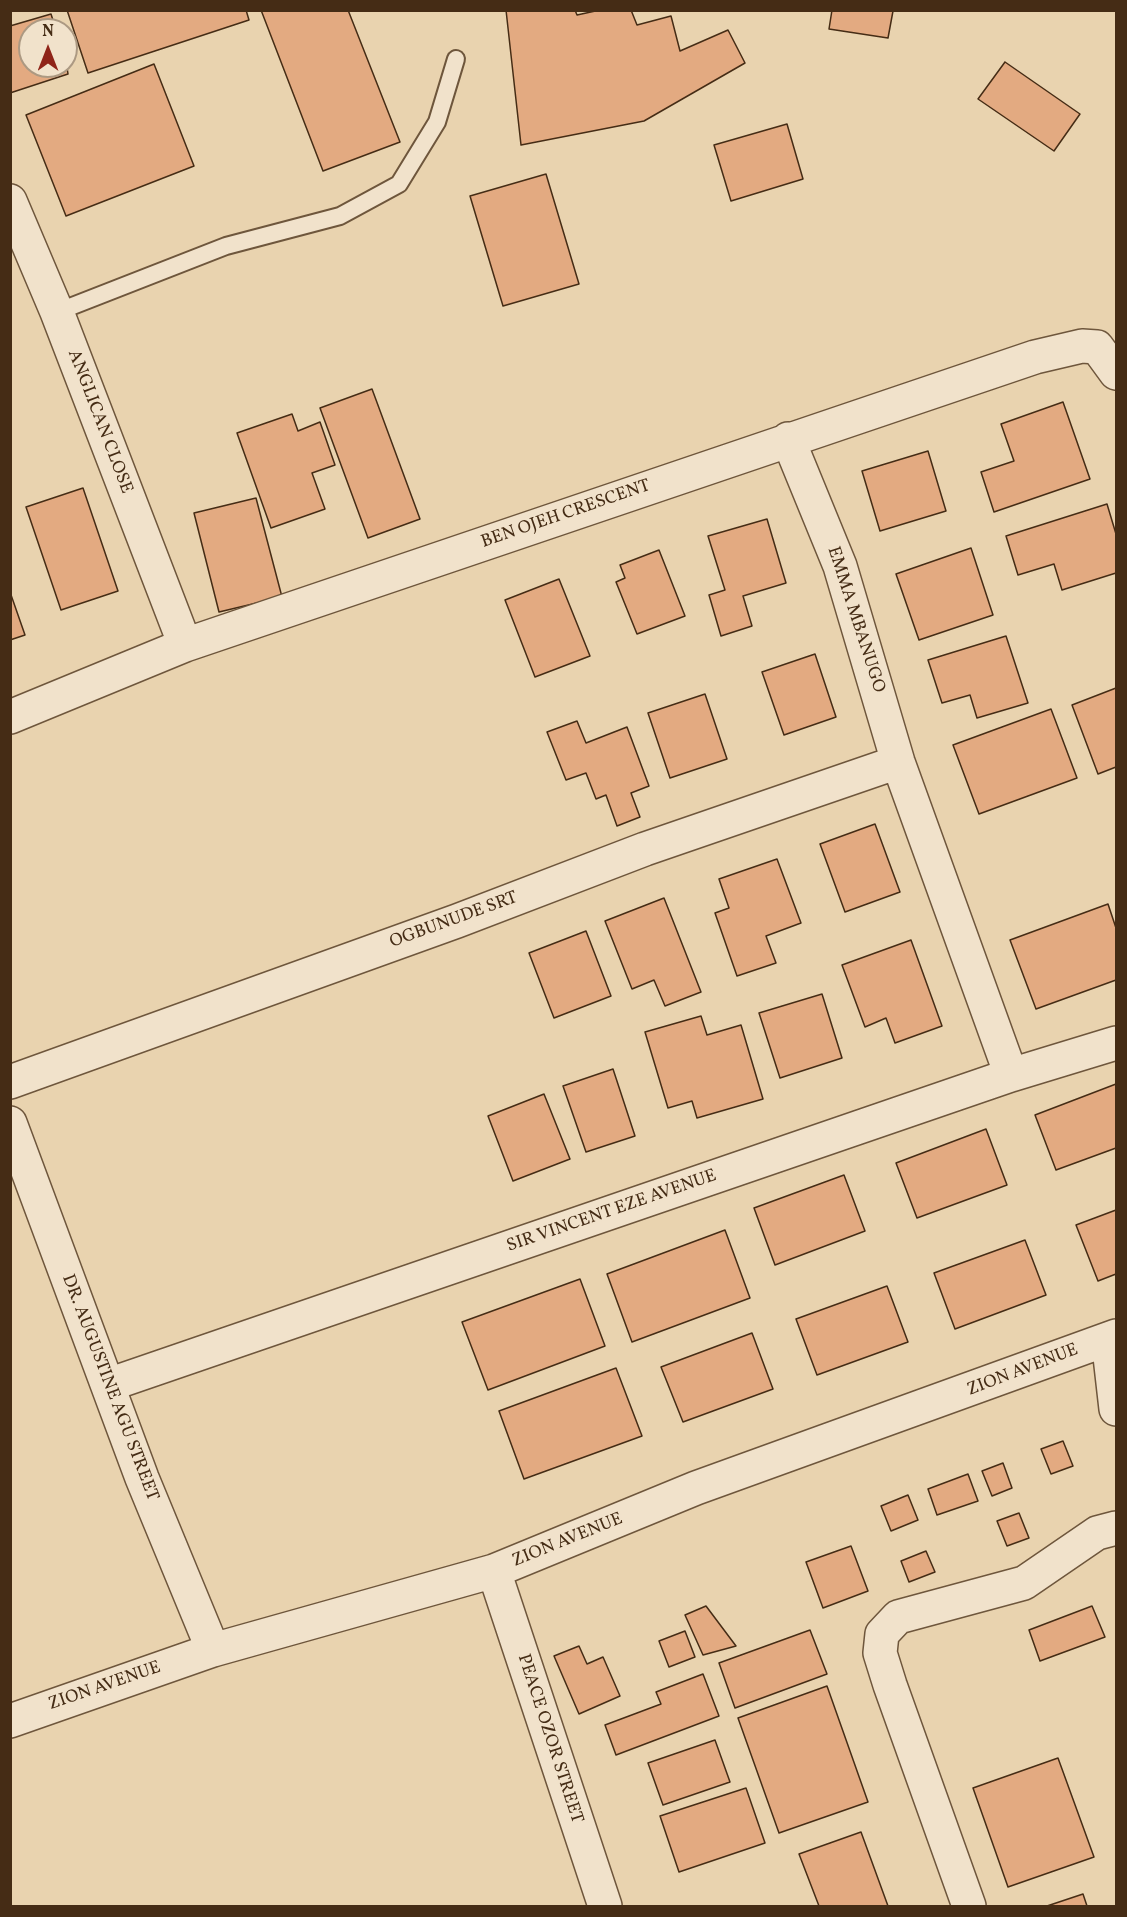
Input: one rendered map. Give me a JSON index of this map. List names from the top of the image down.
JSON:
{
  "streets": {
    "street": [
      "ANGLICAN CLOSE",
      "BEN OJEH CRESCENT",
      "EMMA MBANUGO",
      "OGBUNUDE SRT",
      "SIR VINCENT EZE AVENUE",
      "ZION AVENUE",
      "DR. AUGUSTINE AGU STREET",
      "PEACE OZOR STREET"
    ]
  },
  "crossings": [
    ["ANGLICAN CLOSE", "BEN OJEH CRESCENT"],
    ["BEN OJEH CRESCENT", "EMMA MBANUGO"],
    ["EMMA MBANUGO", "OGBUNUDE SRT"],
    ["EMMA MBANUGO", "SIR VINCENT EZE AVENUE"],
    ["SIR VINCENT EZE AVENUE", "DR. AUGUSTINE AGU STREET"],
    ["ZION AVENUE", "DR. AUGUSTINE AGU STREET"],
    ["ZION AVENUE", "PEACE OZOR STREET"]
  ],
  "north": "top"
}
